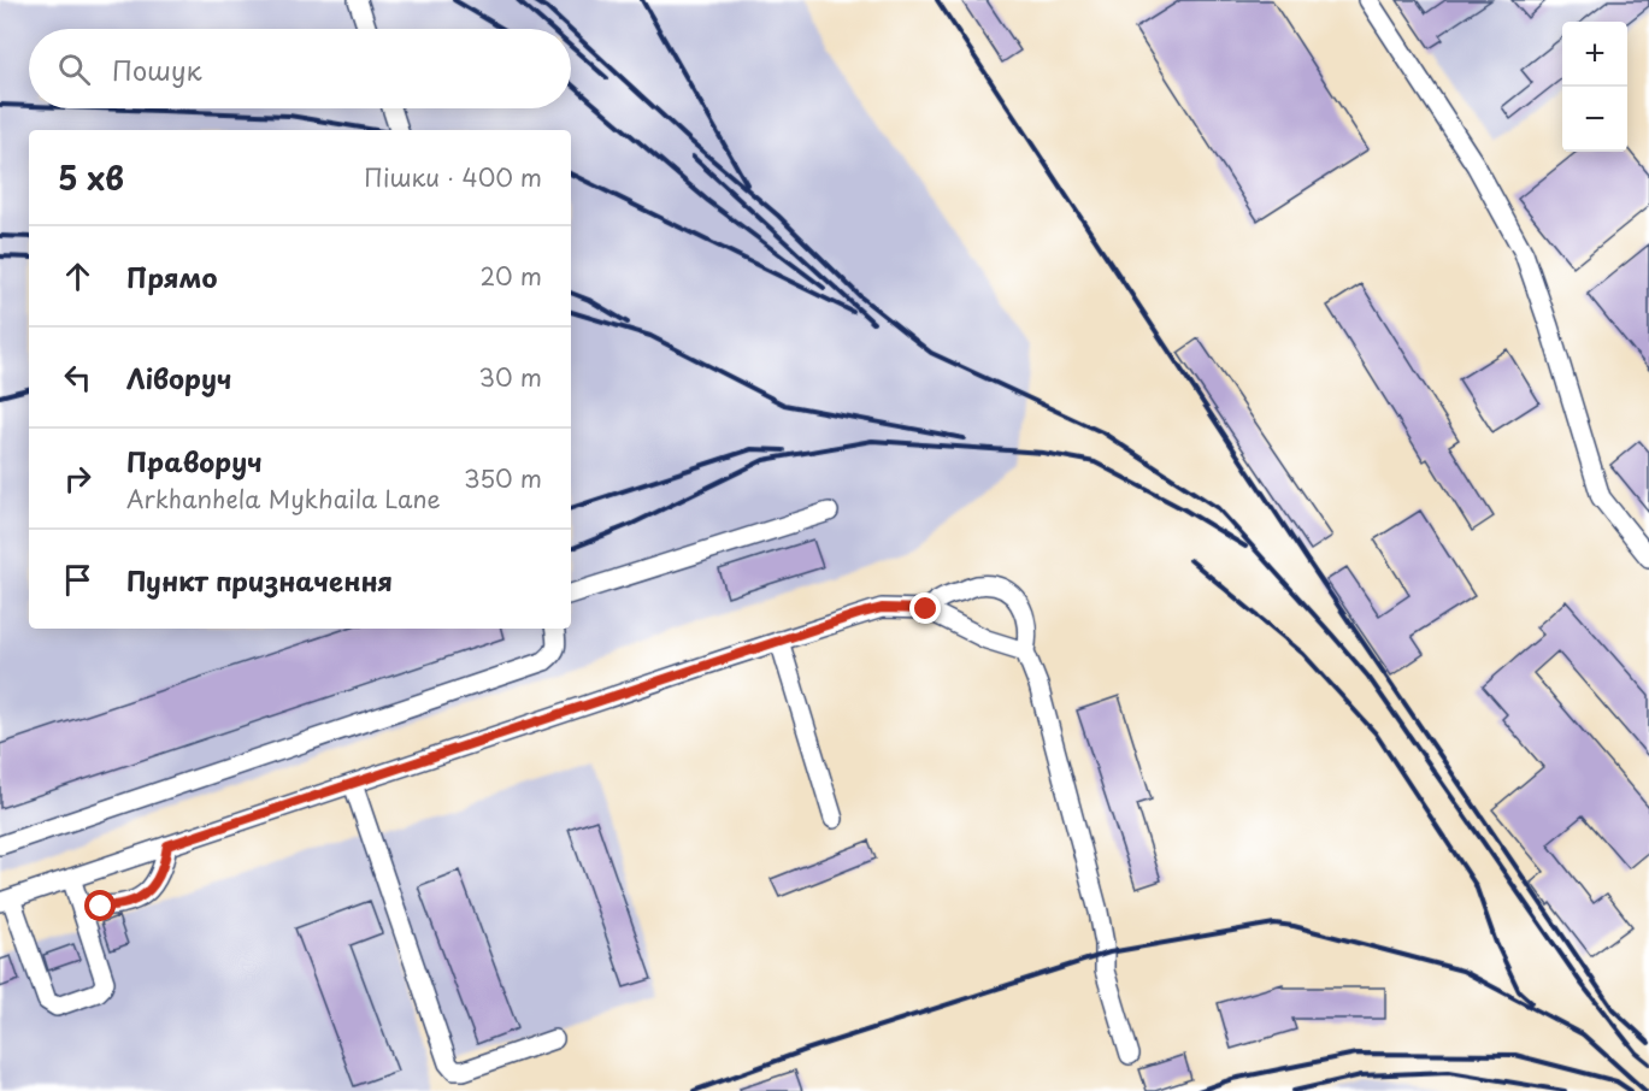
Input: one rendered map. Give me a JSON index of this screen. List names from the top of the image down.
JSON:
{
  "page": {
    "map_buttons": ["+", "−"],
    "search": "Пошук",
    "heading": ["5 хв", "Пішки · 400 m"],
    "list": [
      ["Прямо", "20 m"],
      ["Ліворуч", "30 m"],
      ["Праворуч", "Arkhanhela Mykhaila Lane", "350 m"],
      "Пункт призначення"
    ]
  }
}
